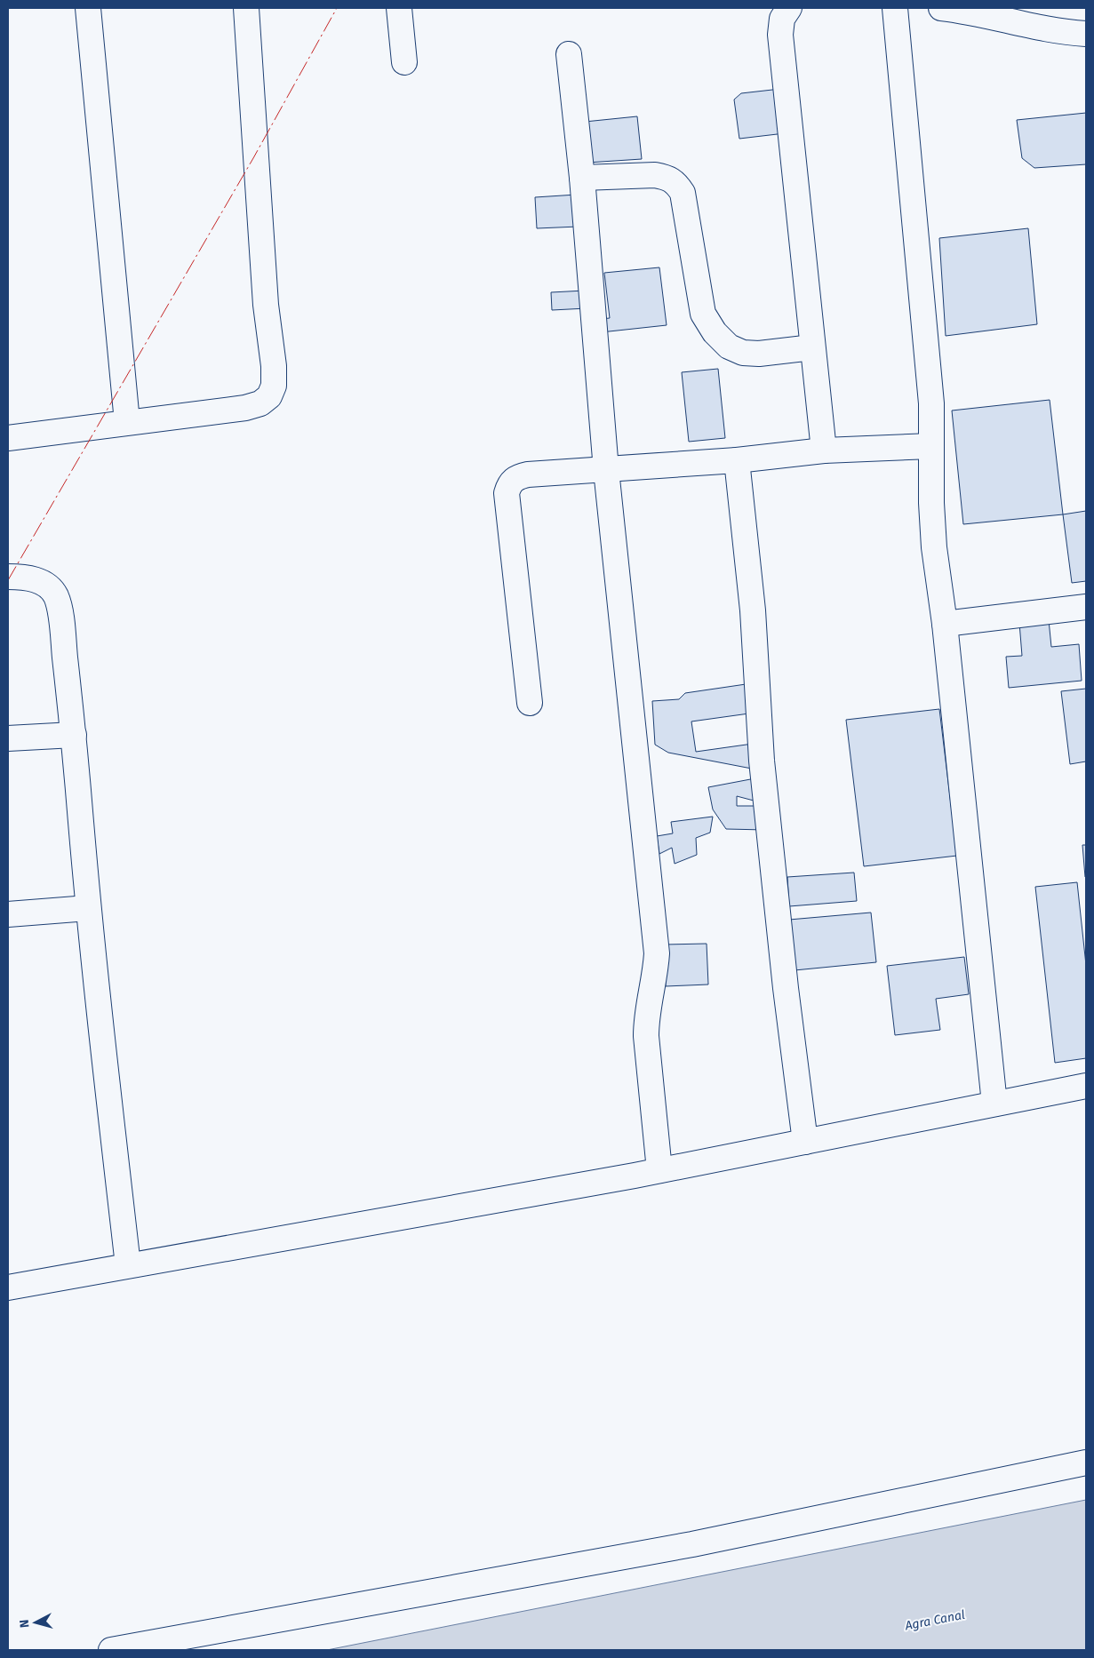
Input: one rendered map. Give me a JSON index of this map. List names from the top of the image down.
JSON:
{
  "water": ["Agra Canal"],
  "north": "left"
}
